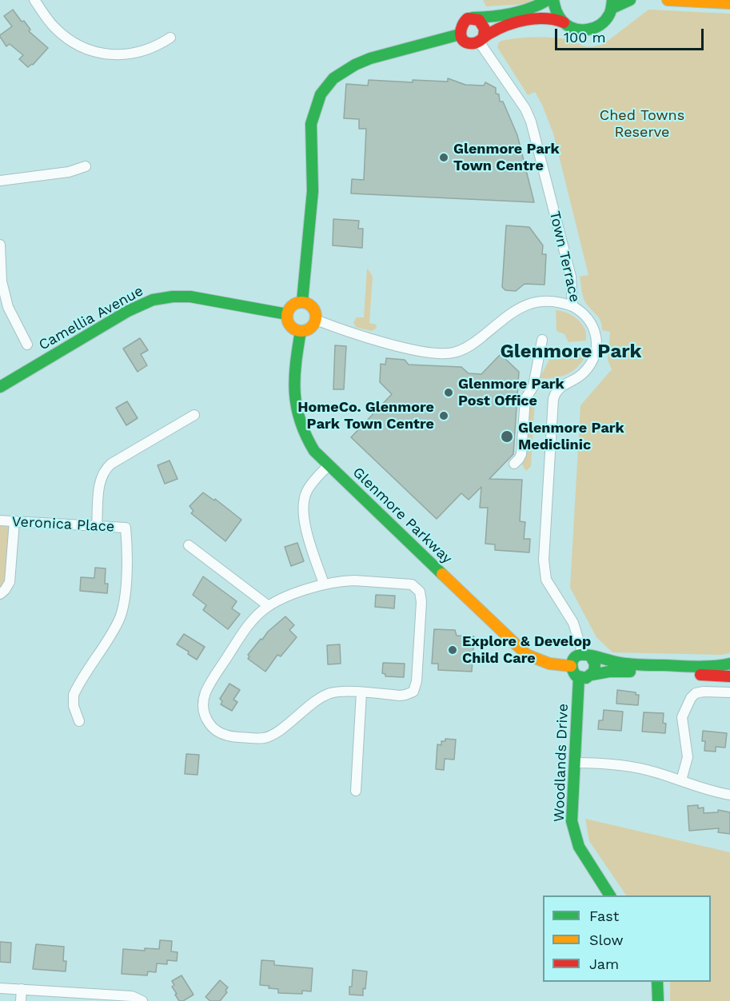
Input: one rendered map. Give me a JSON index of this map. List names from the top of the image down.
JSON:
{
  "streets": {
    "main road": ["Camellia Avenue", "Glenmore Parkway", "Woodlands Drive"],
    "street": ["Town Terrace", "Veronica Place"]
  },
  "crossings": [
    ["Town Terrace", "Glenmore Parkway"],
    ["Town Terrace", "Woodlands Drive"],
    ["Camellia Avenue", "Glenmore Parkway"],
    ["Glenmore Parkway", "Woodlands Drive"]
  ],
  "districts": ["Glenmore Park"],
  "parks": ["Ched Towns Reserve"],
  "places": [
    "Glenmore Park Town Centre",
    "Glenmore Park Post Office",
    "HomeCo. Glenmore Park Town Centre",
    "Glenmore Park Mediclinic",
    "Explore & Develop Child Care"
  ],
  "legend": ["Fast", "Slow", "Jam"],
  "scale_bar": "100 m"
}
